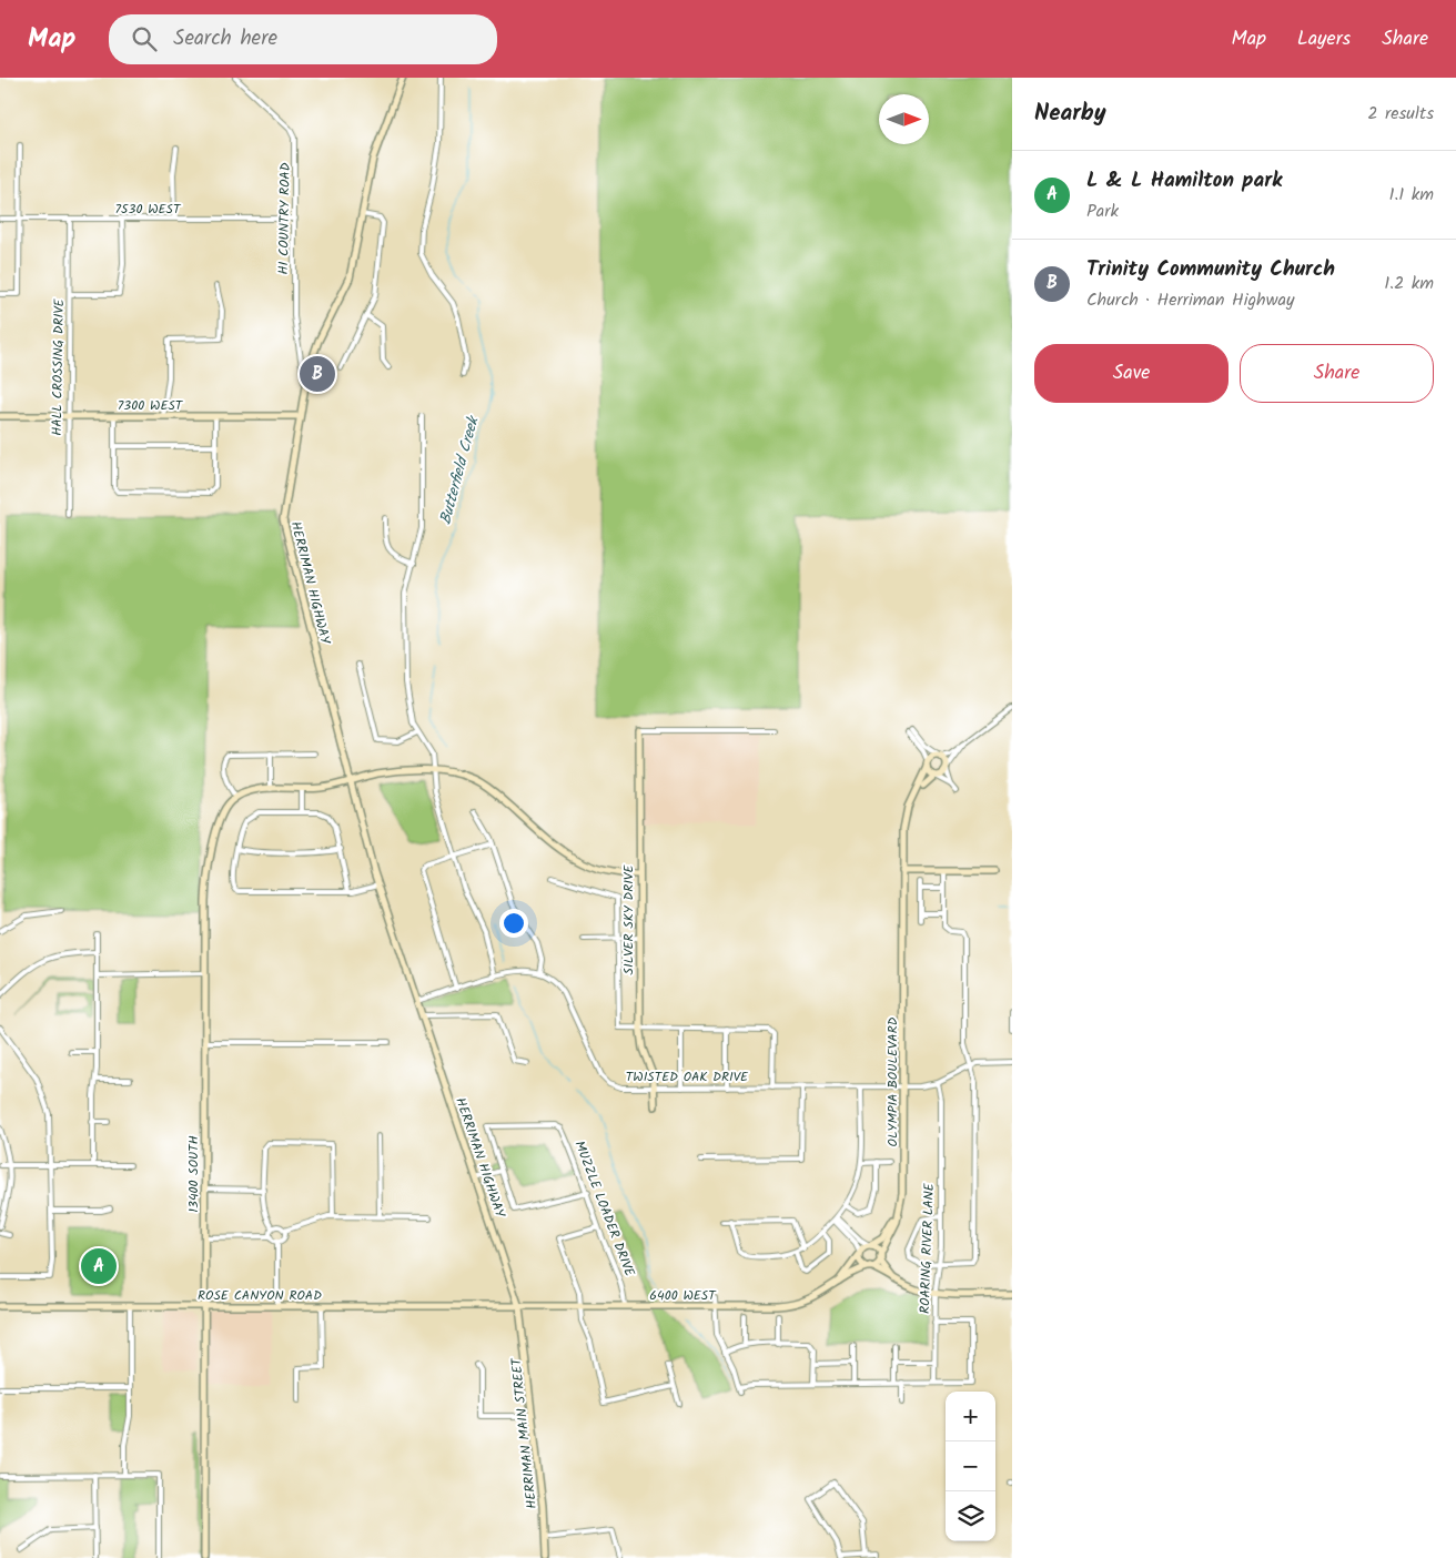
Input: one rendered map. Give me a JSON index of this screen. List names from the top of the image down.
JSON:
{
  "streets": {
    "street": [
      "7530 WEST",
      "HI COUNTRY ROAD",
      "HALL CROSSING DRIVE",
      "7300 WEST",
      "HERRIMAN HIGHWAY",
      "SILVER SKY DRIVE",
      "TWISTED OAK DRIVE",
      "OLYMPIA BOULEVARD",
      "13400 SOUTH",
      "MUZZLE LOADER DRIVE",
      "ROARING RIVER LANE",
      "ROSE CANYON ROAD",
      "6400 WEST",
      "HERRIMAN MAIN STREET"
    ]
  },
  "crossings": [
    ["7530 WEST", "HI COUNTRY ROAD"],
    ["7530 WEST", "HALL CROSSING DRIVE"],
    ["HI COUNTRY ROAD", "HERRIMAN HIGHWAY"],
    ["HALL CROSSING DRIVE", "7300 WEST"],
    ["7300 WEST", "HERRIMAN HIGHWAY"],
    ["HERRIMAN HIGHWAY", "ROSE CANYON ROAD"],
    ["HERRIMAN HIGHWAY", "6400 WEST"],
    ["HERRIMAN HIGHWAY", "HERRIMAN MAIN STREET"],
    ["SILVER SKY DRIVE", "TWISTED OAK DRIVE"],
    ["TWISTED OAK DRIVE", "OLYMPIA BOULEVARD"],
    ["TWISTED OAK DRIVE", "ROARING RIVER LANE"],
    ["OLYMPIA BOULEVARD", "6400 WEST"],
    ["13400 SOUTH", "ROSE CANYON ROAD"],
    ["MUZZLE LOADER DRIVE", "6400 WEST"],
    ["ROSE CANYON ROAD", "6400 WEST"],
    ["ROSE CANYON ROAD", "HERRIMAN MAIN STREET"],
    ["6400 WEST", "HERRIMAN MAIN STREET"]
  ],
  "water": ["Butterfield Creek"],
  "north": "right",
  "page": {
    "header": "Map",
    "search": "Search here",
    "nav": ["Map", "Layers", "Share"],
    "heading": ["Nearby", "2 results"],
    "list": [
      {
        "mark": "A",
        "name": "L & L Hamilton park",
        "note": "Park",
        "value": "1.1 km"
      },
      {
        "mark": "B",
        "name": "Trinity Community Church",
        "note": "Church · Herriman Highway",
        "value": "1.2 km"
      }
    ],
    "buttons": ["Save", "Share"],
    "pins": ["B", "A"],
    "map_buttons": ["+", "−"]
  }
}
